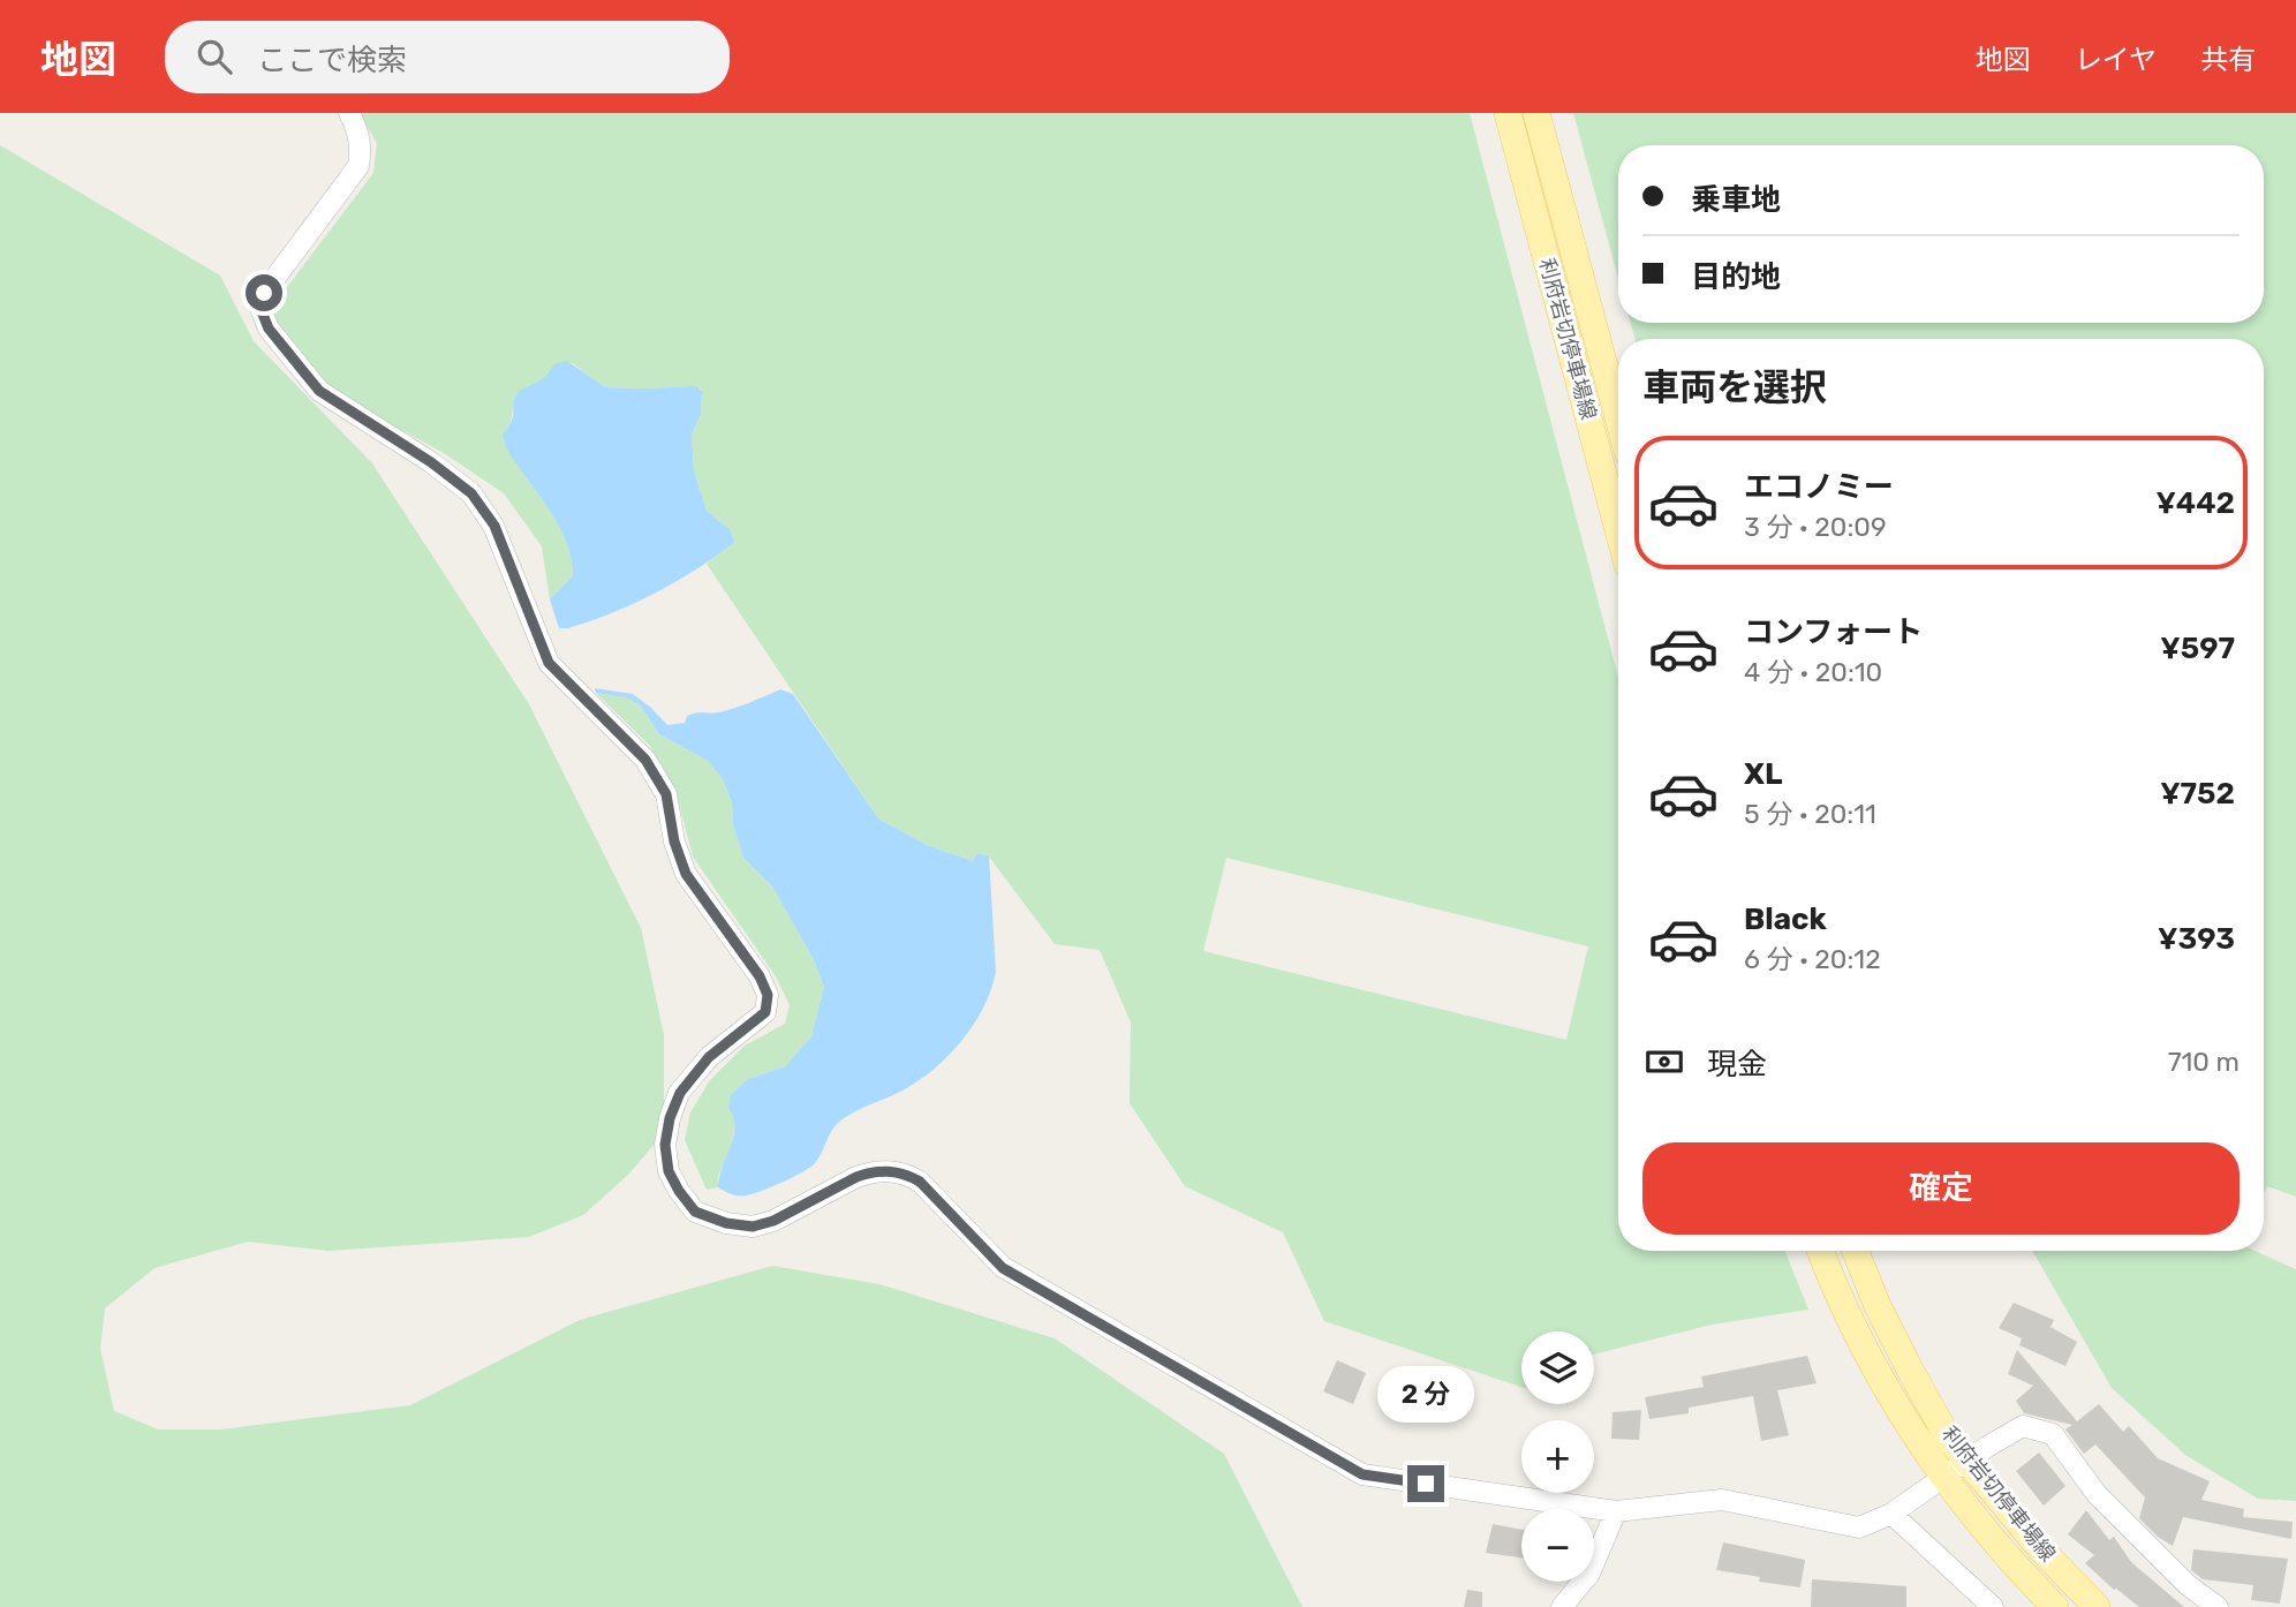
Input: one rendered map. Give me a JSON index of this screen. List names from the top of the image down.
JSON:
{
  "streets": {
    "main road": ["利府岩切停車場線"]
  },
  "page": {
    "header": "地図",
    "search": "ここで検索",
    "nav": ["地図", "レイヤ", "共有"],
    "banner": ["乗車地", "目的地"],
    "heading": "車両を選択",
    "list": [
      {
        "name": "エコノミー",
        "note": "3 分 · 20:09",
        "value": "¥442"
      },
      {
        "name": "コンフォート",
        "note": "4 分 · 20:10",
        "value": "¥597"
      },
      {
        "name": "XL",
        "note": "5 分 · 20:11",
        "value": "¥752"
      },
      {
        "name": "Black",
        "note": "6 分 · 20:12",
        "value": "¥393"
      }
    ],
    "pay": ["現金", "710 m"],
    "buttons": "確定",
    "map_buttons": ["+", "−"],
    "bubble": "2 分"
  }
}
